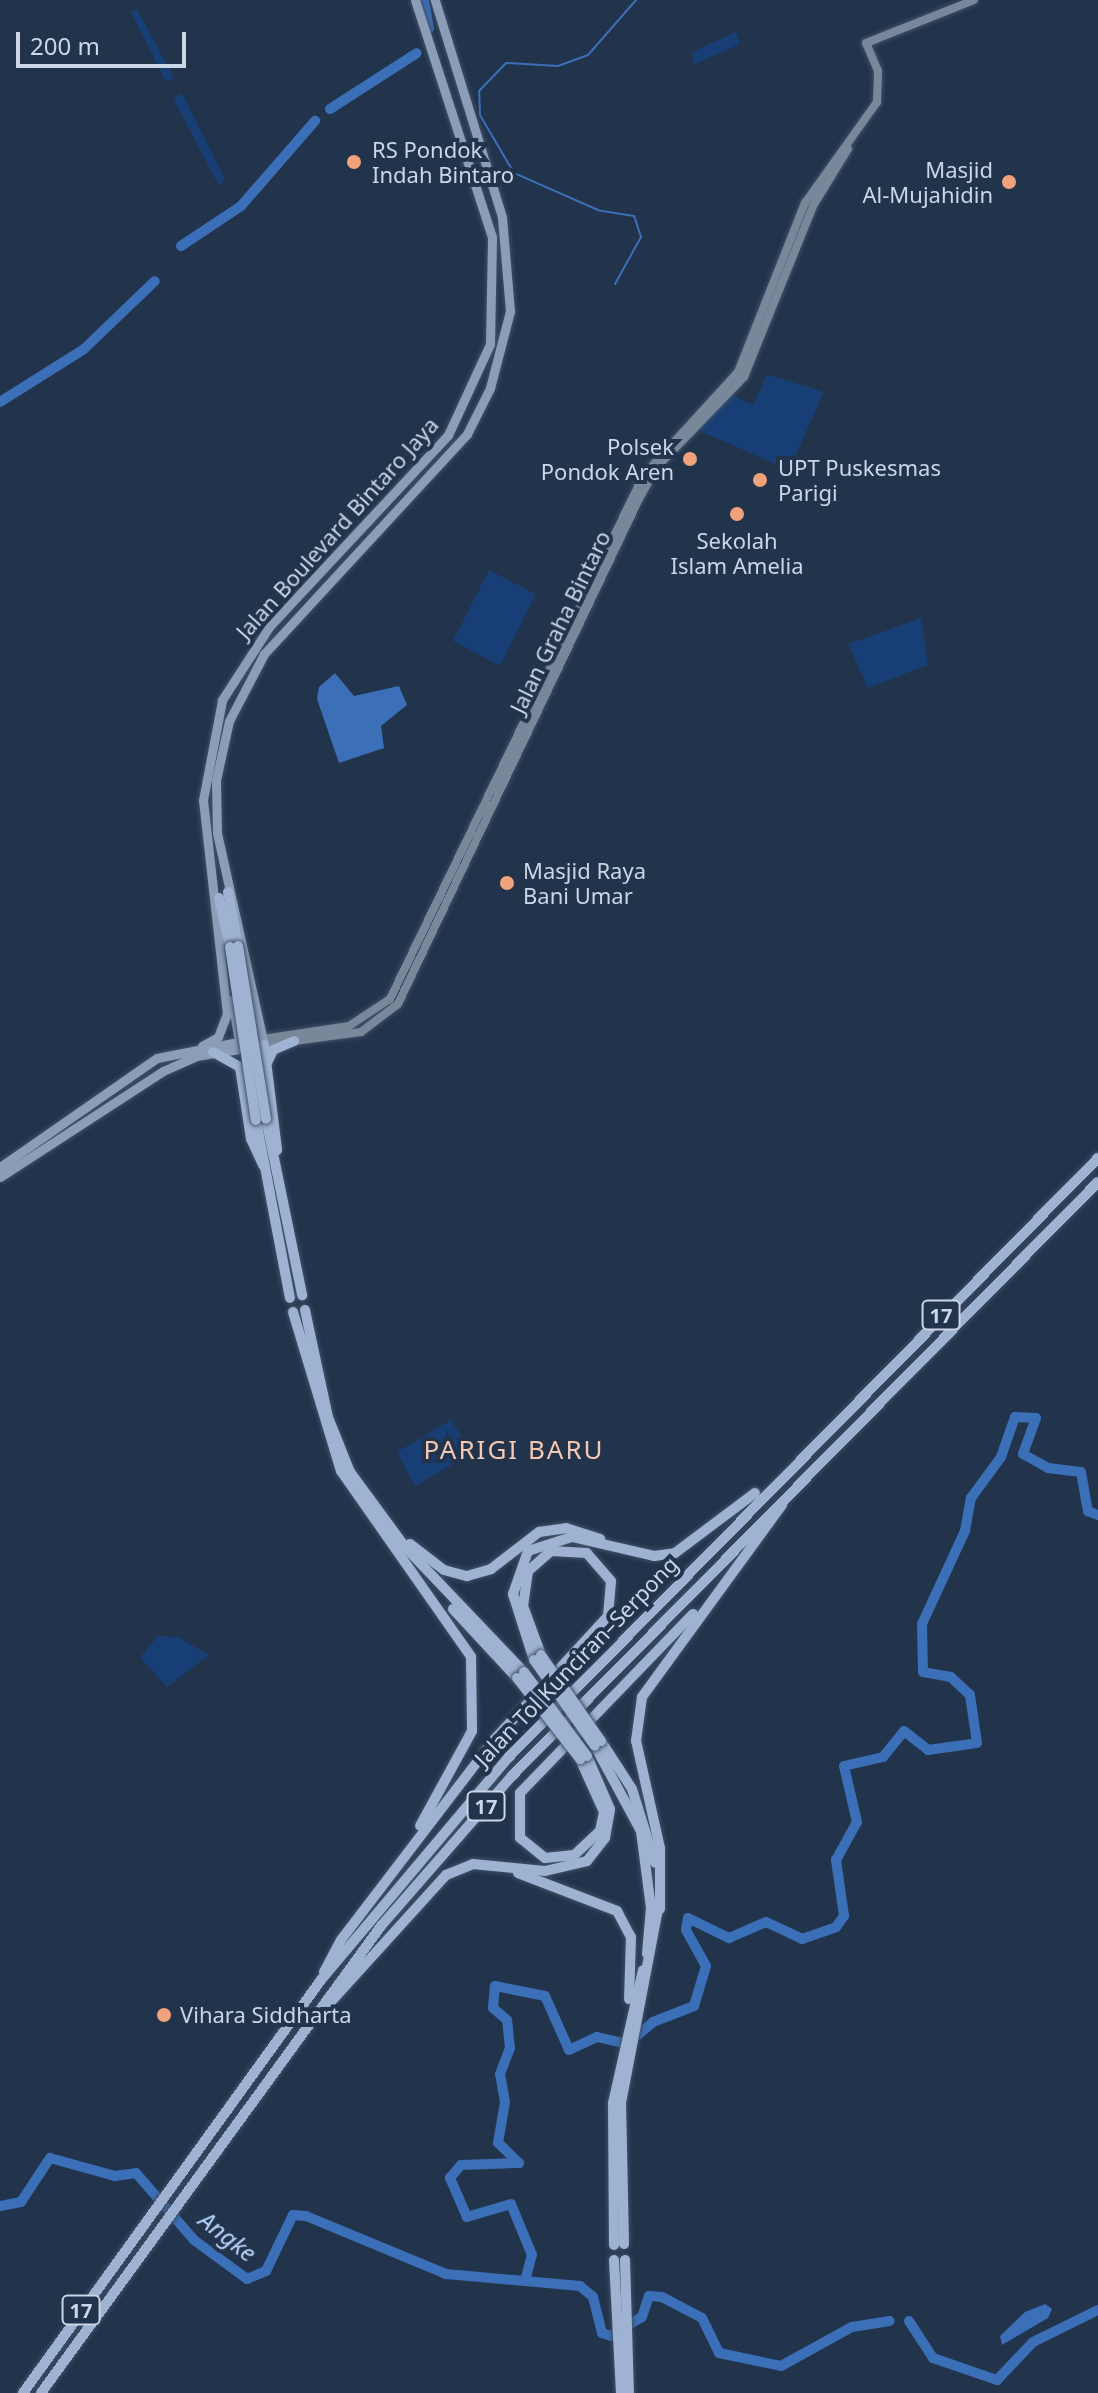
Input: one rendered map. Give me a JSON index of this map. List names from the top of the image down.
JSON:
{
  "streets": {
    "highway": ["17", "Jalan Tol Kunciran–Serpong"],
    "main road": ["Jalan Boulevard Bintaro Jaya", "Jalan Graha Bintaro"]
  },
  "districts": ["PARIGI BARU"],
  "water": ["Angke"],
  "places": [
    "RS Pondok Indah Bintaro",
    "Masjid Al-Mujahidin",
    "Polsek Pondok Aren",
    "UPT Puskesmas Parigi",
    "Sekolah Islam Amelia",
    "Masjid Raya Bani Umar",
    "Vihara Siddharta"
  ],
  "scale_bar": "200 m"
}
